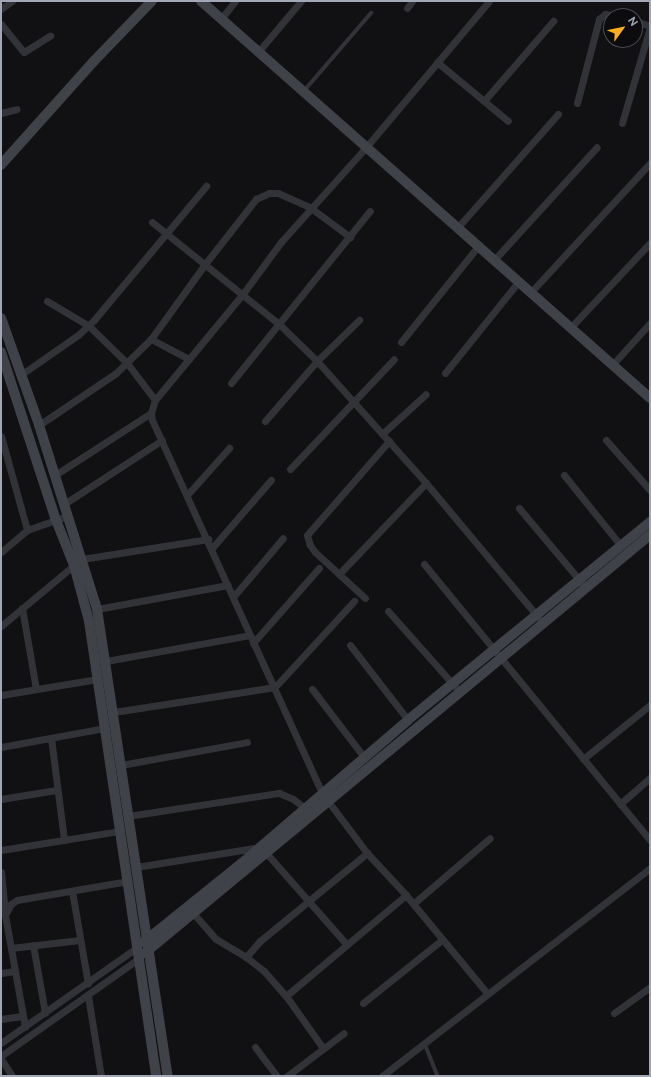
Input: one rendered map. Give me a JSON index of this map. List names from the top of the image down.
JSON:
{
  "north": "top right"
}
